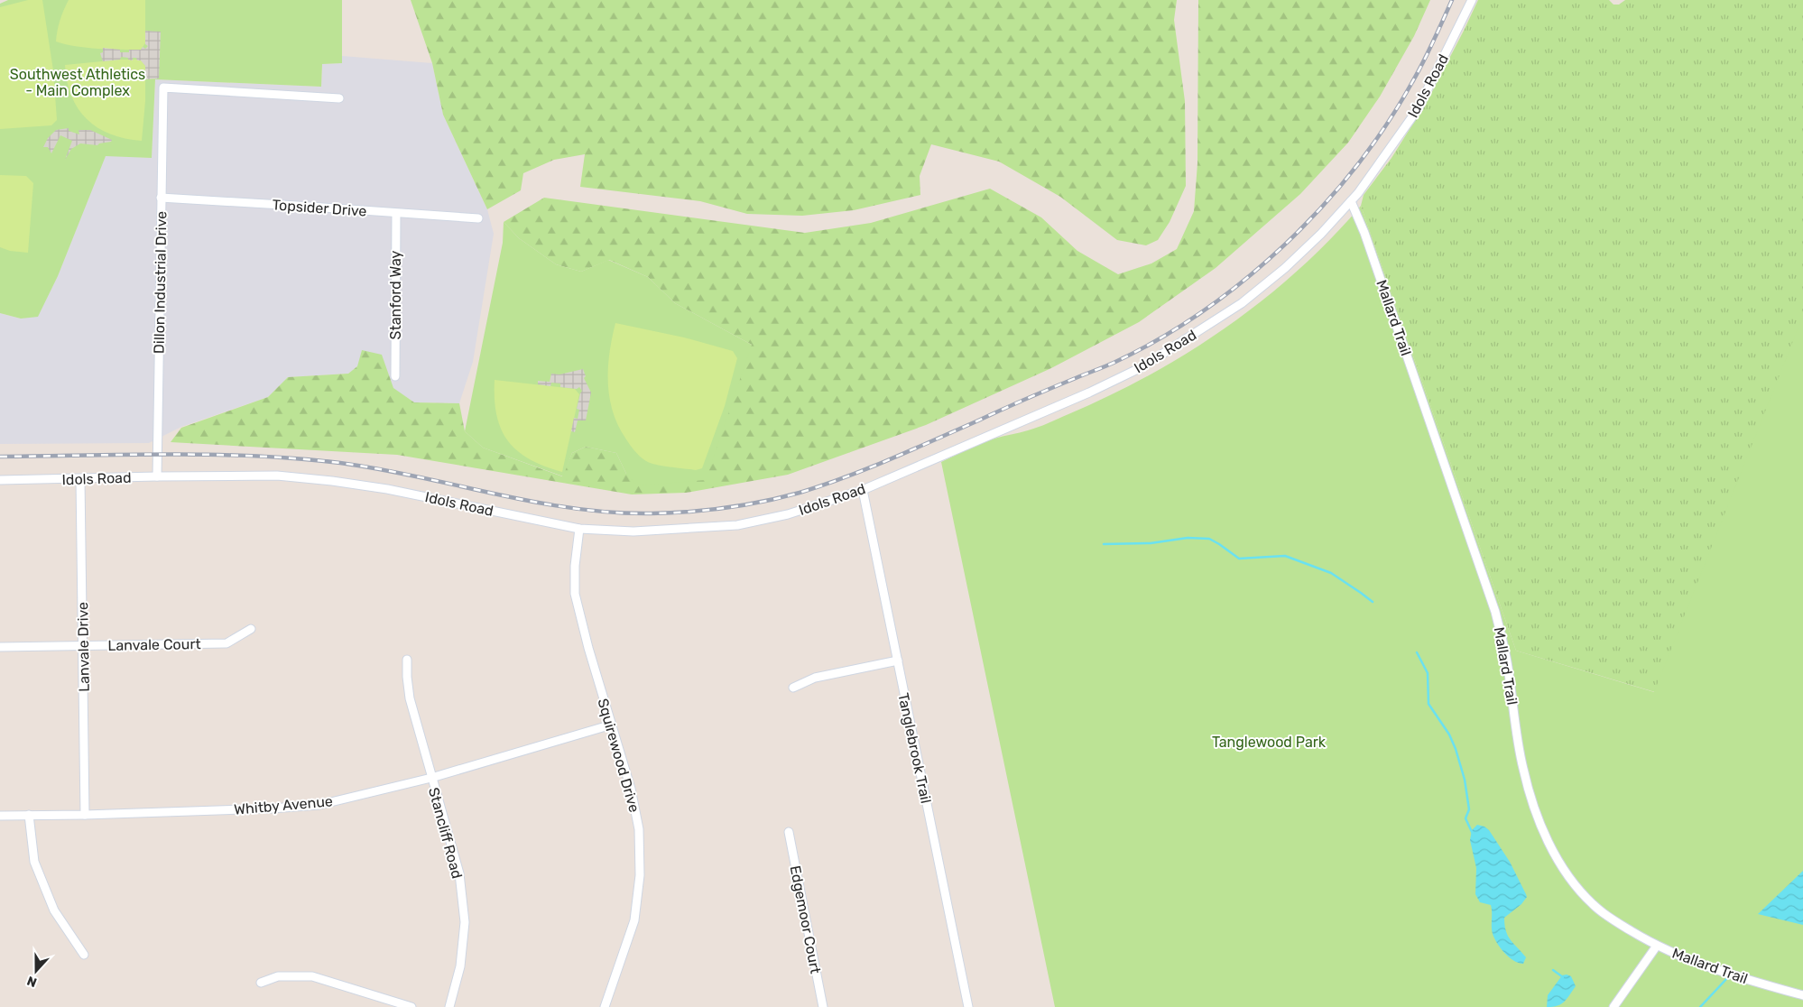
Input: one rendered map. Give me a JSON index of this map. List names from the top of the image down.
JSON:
{
  "streets": {
    "street": [
      "Idols Road",
      "Topsider Drive",
      "Dillon Industrial Drive",
      "Stanford Way",
      "Mallard Trail",
      "Lanvale Court",
      "Lanvale Drive",
      "Tanglebrook Trail",
      "Squirewood Drive",
      "Whitby Avenue",
      "Stancliff Road",
      "Edgemoor Court"
    ]
  },
  "crossings": [
    ["Idols Road", "Dillon Industrial Drive"],
    ["Idols Road", "Mallard Trail"],
    ["Idols Road", "Lanvale Drive"],
    ["Idols Road", "Tanglebrook Trail"],
    ["Idols Road", "Squirewood Drive"],
    ["Topsider Drive", "Dillon Industrial Drive"],
    ["Topsider Drive", "Stanford Way"],
    ["Lanvale Court", "Lanvale Drive"],
    ["Lanvale Drive", "Whitby Avenue"],
    ["Squirewood Drive", "Whitby Avenue"],
    ["Whitby Avenue", "Stancliff Road"]
  ],
  "parks": ["Southwest Athletics - Main Complex", "Tanglewood Park"],
  "north": "bottom"
}
